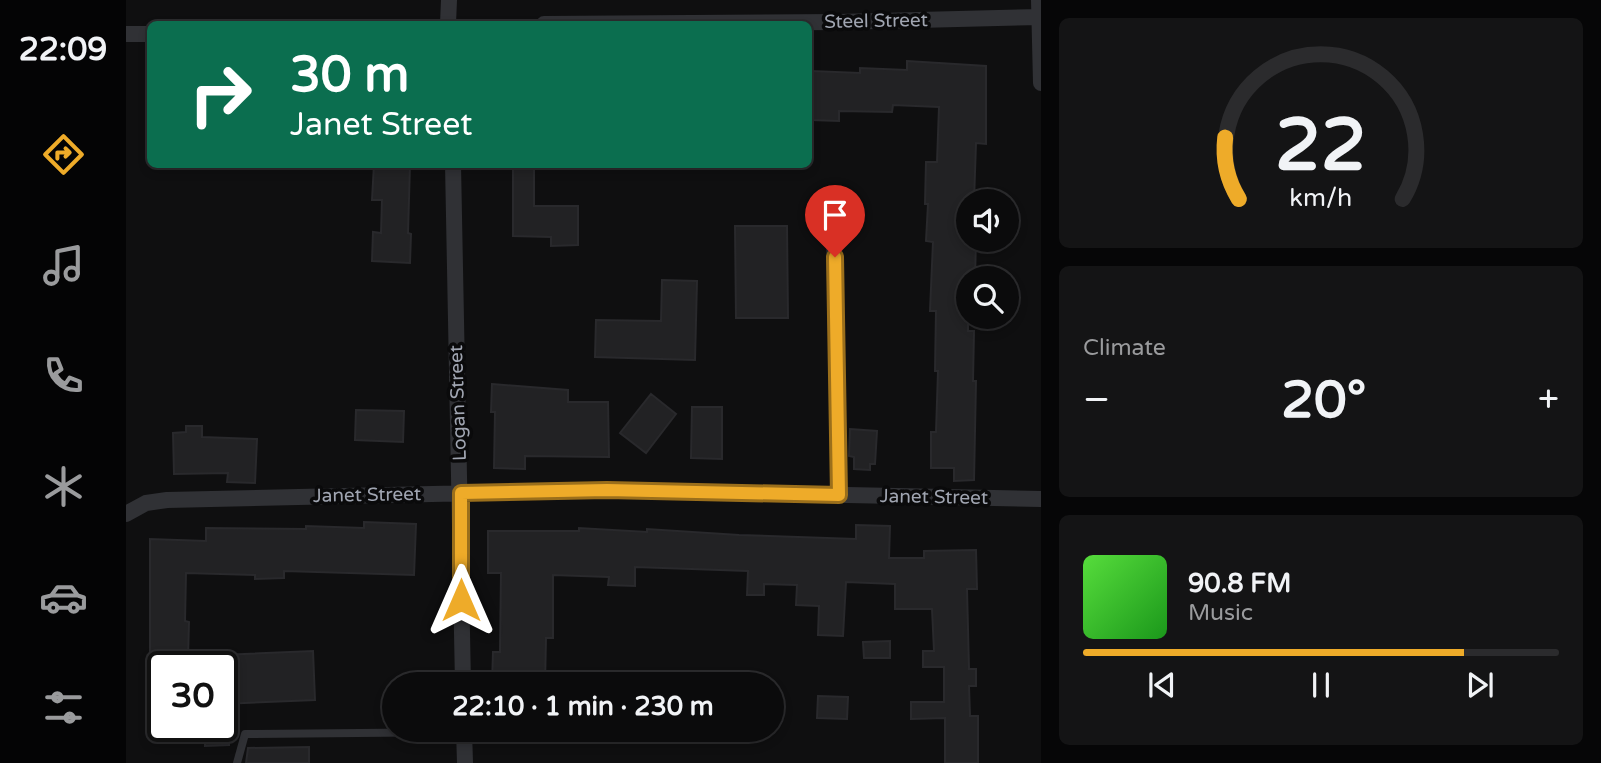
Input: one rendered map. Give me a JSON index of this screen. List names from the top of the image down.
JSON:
{
  "streets": {
    "street": ["Steel Street", "Logan Street", "Janet Street"]
  },
  "crossings": [
    ["Logan Street", "Janet Street"]
  ],
  "page": {
    "tabs": "22:09",
    "turn": ["30 m", "Janet Street"],
    "tile": "Climate",
    "heat": ["−", "20°", "+"],
    "song": ["90.8 FM", "Music"],
    "limit": "30",
    "trip": "22:10 · 1 min · 230 m",
    "gauge": ["22", "km/h"]
  }
}
